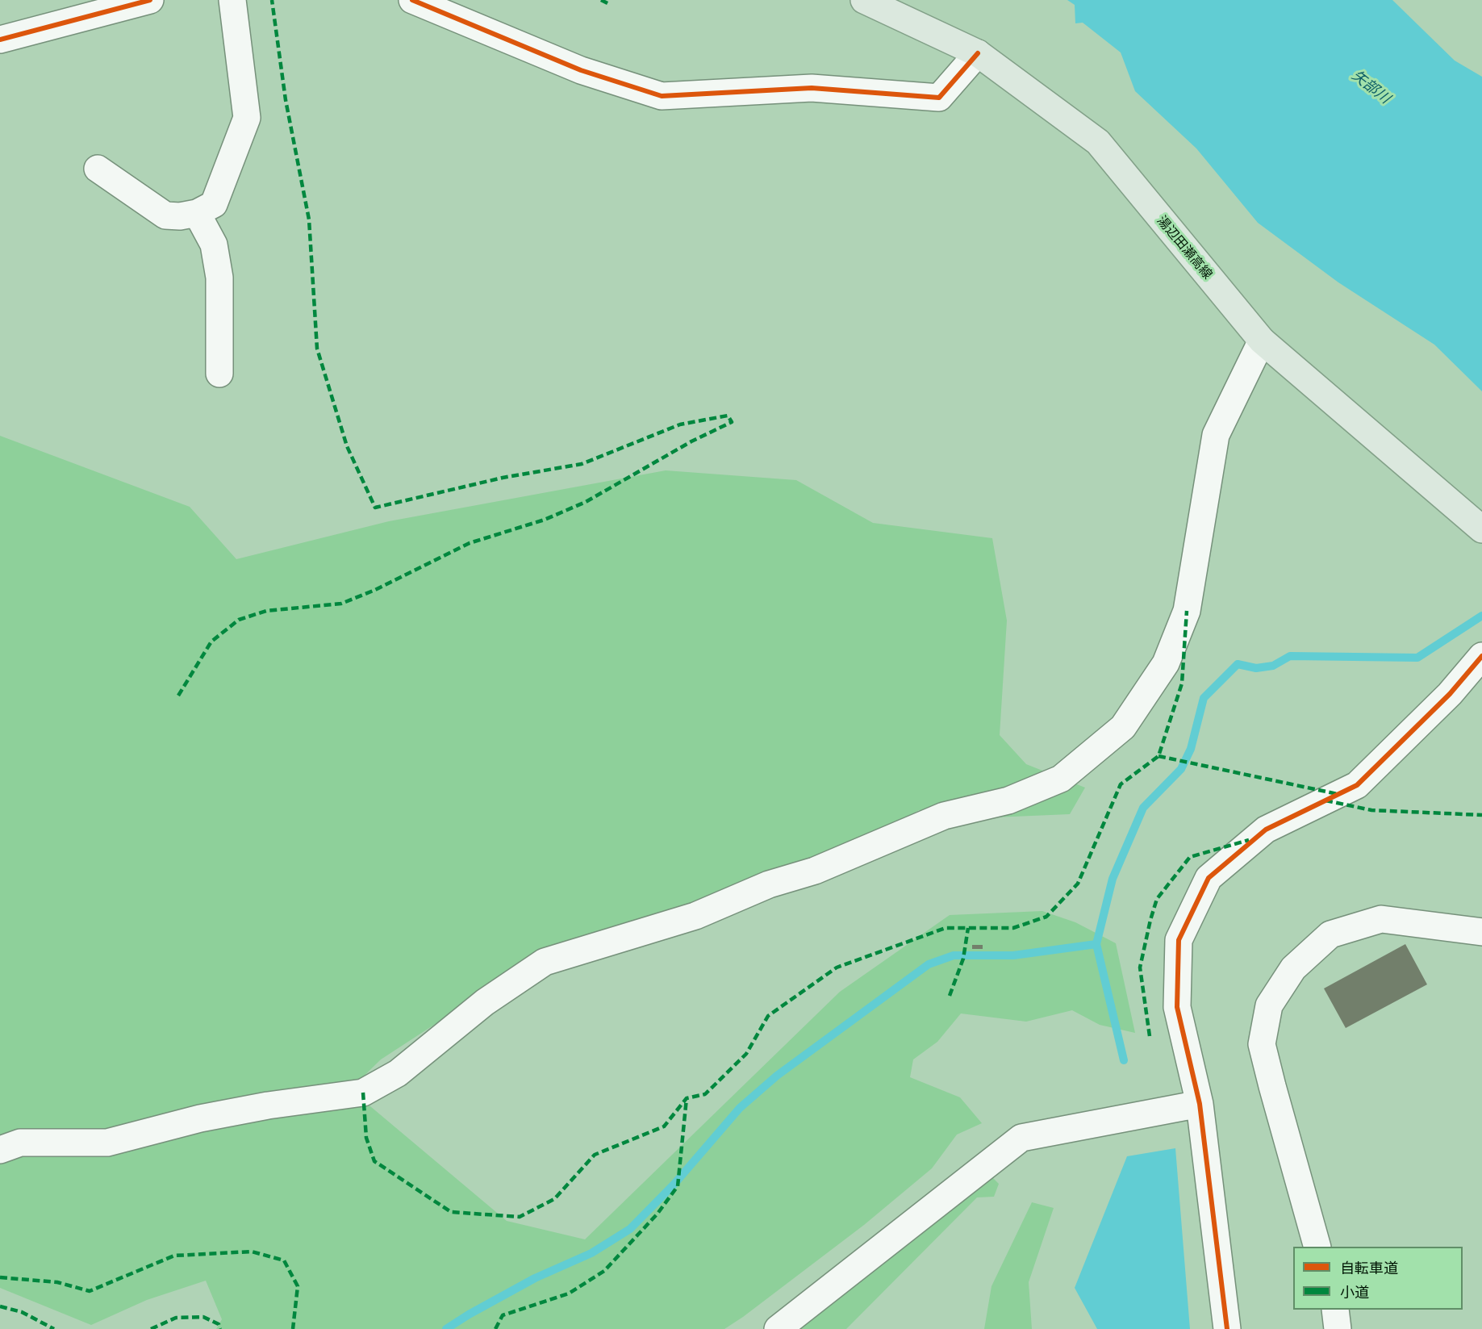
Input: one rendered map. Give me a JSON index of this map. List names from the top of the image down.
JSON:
{
  "streets": {
    "main road": ["湯辺田瀬高線"]
  },
  "water": ["矢部川"],
  "legend": ["自転車道", "小道"]
}
